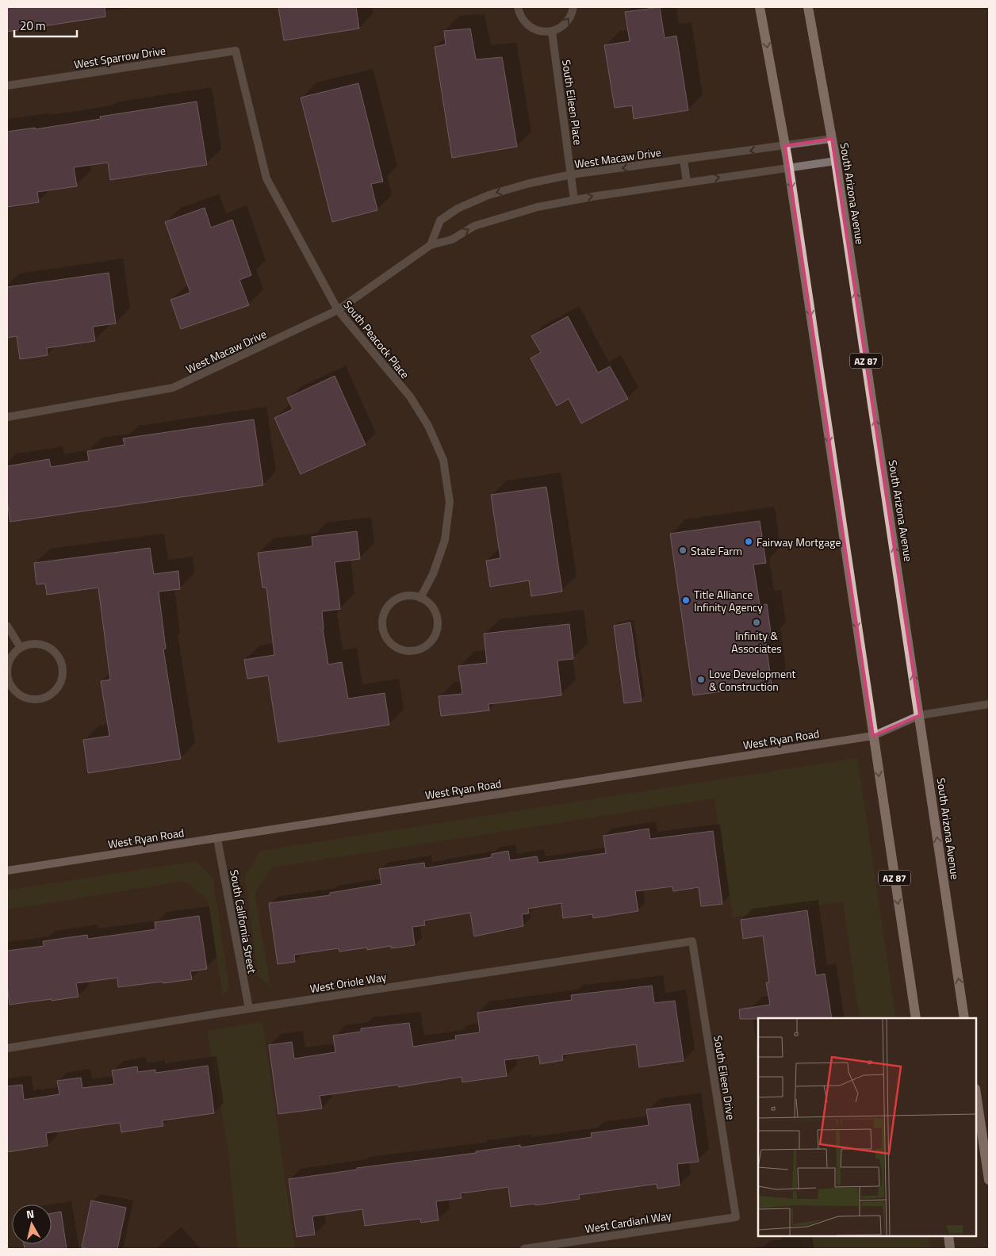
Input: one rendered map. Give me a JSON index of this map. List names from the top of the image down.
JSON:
{
  "streets": {
    "main road": ["South Arizona Avenue", "AZ 87"],
    "street": [
      "West Sparrow Drive",
      "South Eileen Place",
      "West Macaw Drive",
      "South Peacock Place",
      "West Ryan Road",
      "South California Street",
      "West Oriole Way",
      "South Eileen Drive",
      "West Cardianl Way"
    ]
  },
  "crossings": [
    ["West Sparrow Drive", "South Peacock Place"],
    ["South Eileen Place", "West Macaw Drive"],
    ["West Macaw Drive", "South Arizona Avenue"],
    ["West Macaw Drive", "South Peacock Place"],
    ["West Macaw Drive", "AZ 87"],
    ["South Arizona Avenue", "West Ryan Road"],
    ["AZ 87", "West Ryan Road"],
    ["West Ryan Road", "South California Street"],
    ["South California Street", "West Oriole Way"],
    ["West Oriole Way", "South Eileen Drive"],
    ["South Eileen Drive", "West Cardianl Way"]
  ],
  "places": [
    "Fairway Mortgage",
    "State Farm",
    "Title Alliance Infinity Agency",
    "Infinity & Associates",
    "Love Development & Construction"
  ],
  "scale_bar": "20 m",
  "north": "top"
}
